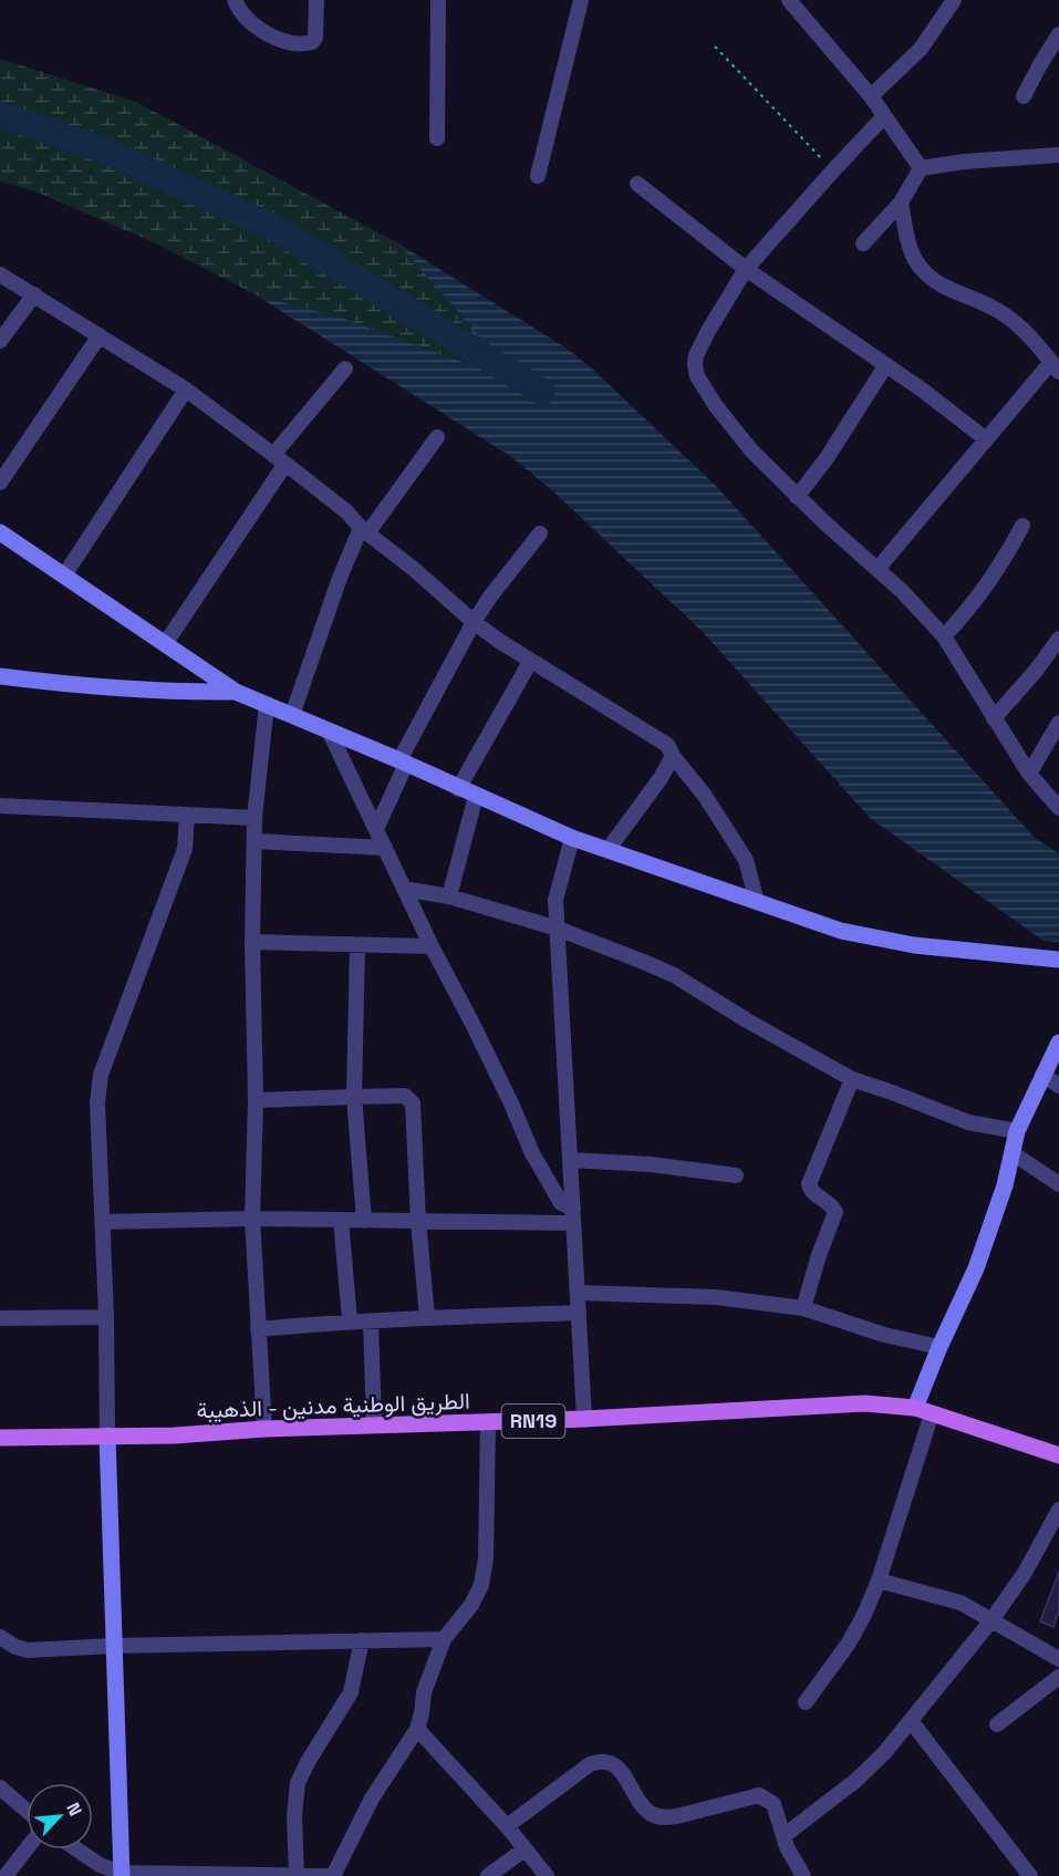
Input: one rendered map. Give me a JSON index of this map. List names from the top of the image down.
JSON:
{
  "streets": {
    "main road": ["الطريق الوطنية مدنين - الذهيبة", "RN19"]
  },
  "north": "top right"
}
